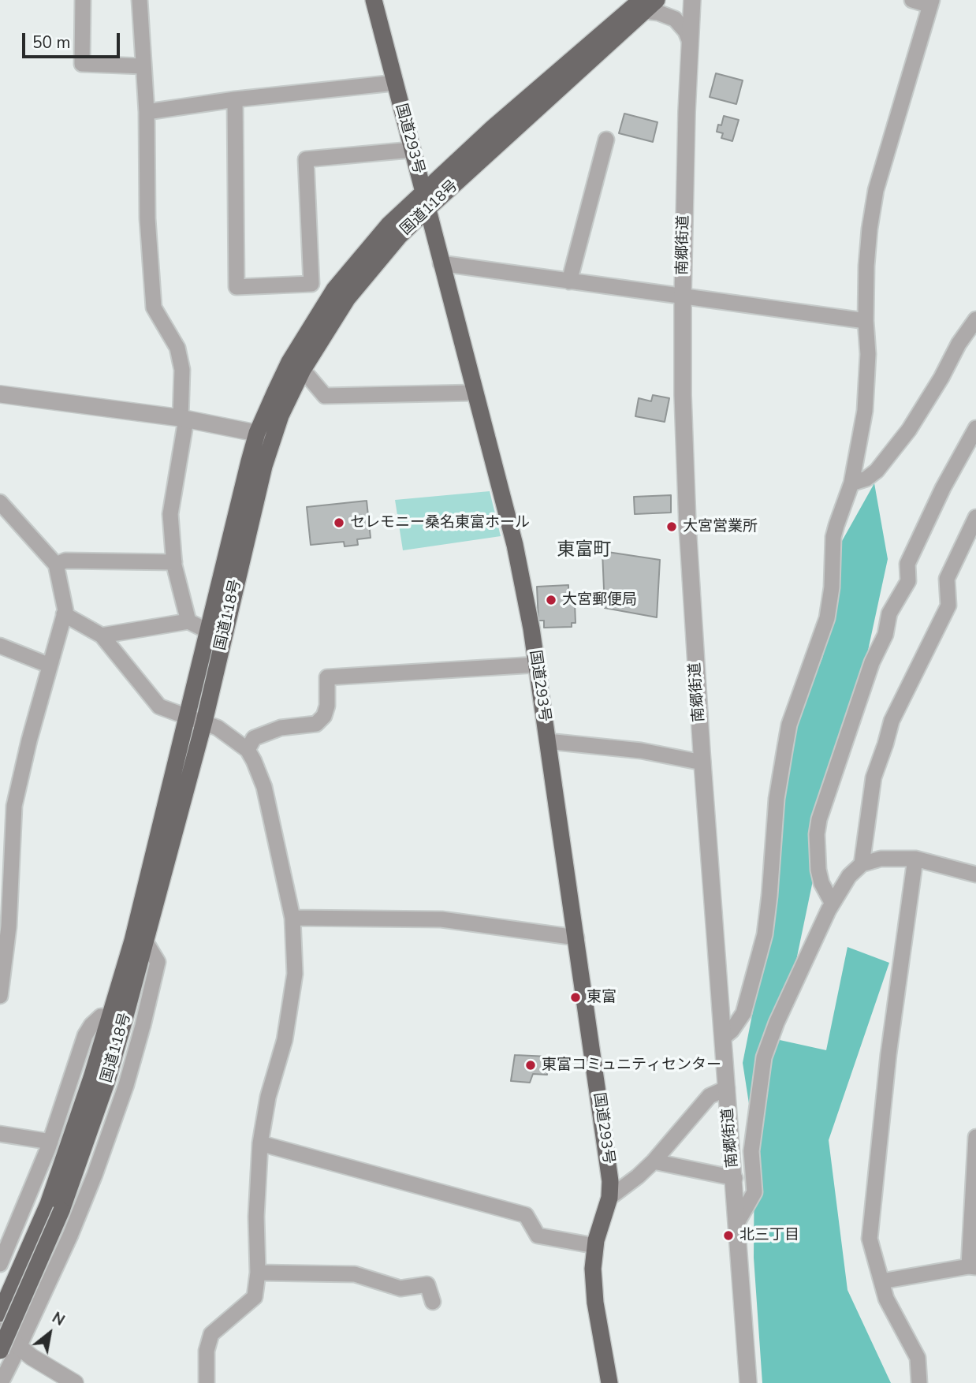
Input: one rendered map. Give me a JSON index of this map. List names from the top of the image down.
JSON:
{
  "streets": {
    "highway": ["国道293号", "国道118号"],
    "street": ["南郷街道"]
  },
  "crossings": [
    ["国道293号", "国道118号"]
  ],
  "districts": ["東富町"],
  "places": [
    "セレモニー桑名東富ホール",
    "大宮営業所",
    "大宮郵便局",
    "東富",
    "東富コミュニティセンター",
    "北三丁目"
  ],
  "scale_bar": "50 m",
  "north": "top right"
}
